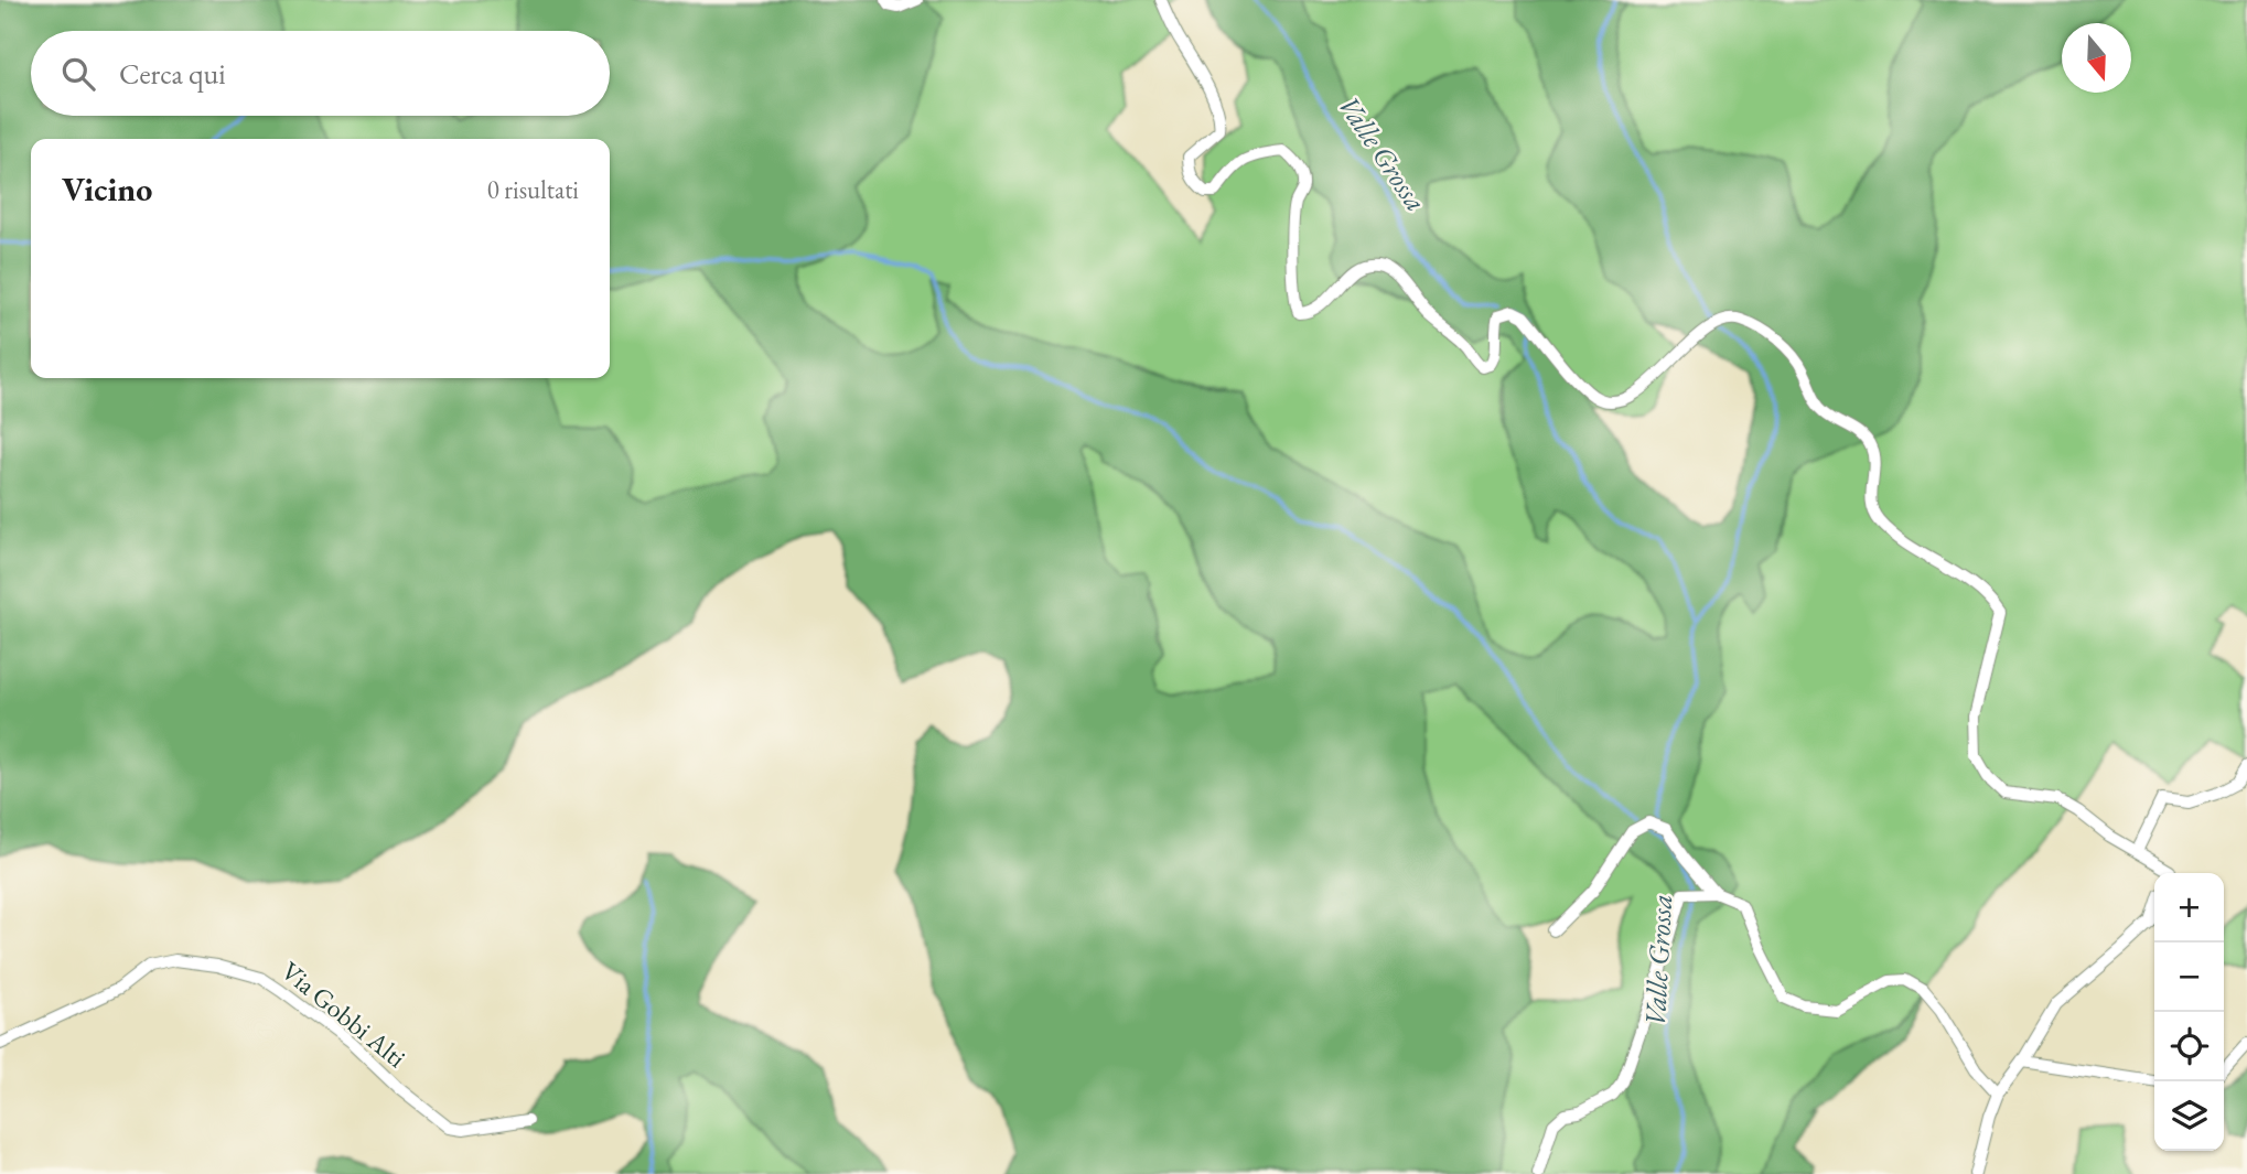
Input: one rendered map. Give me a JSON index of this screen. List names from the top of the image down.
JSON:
{
  "streets": {
    "street": ["Via Gobbi Alti"]
  },
  "water": ["Valle Grossa"],
  "north": "bottom",
  "page": {
    "search": "Cerca qui",
    "heading": ["Vicino", "0 risultati"],
    "map_buttons": ["+", "−"]
  }
}
